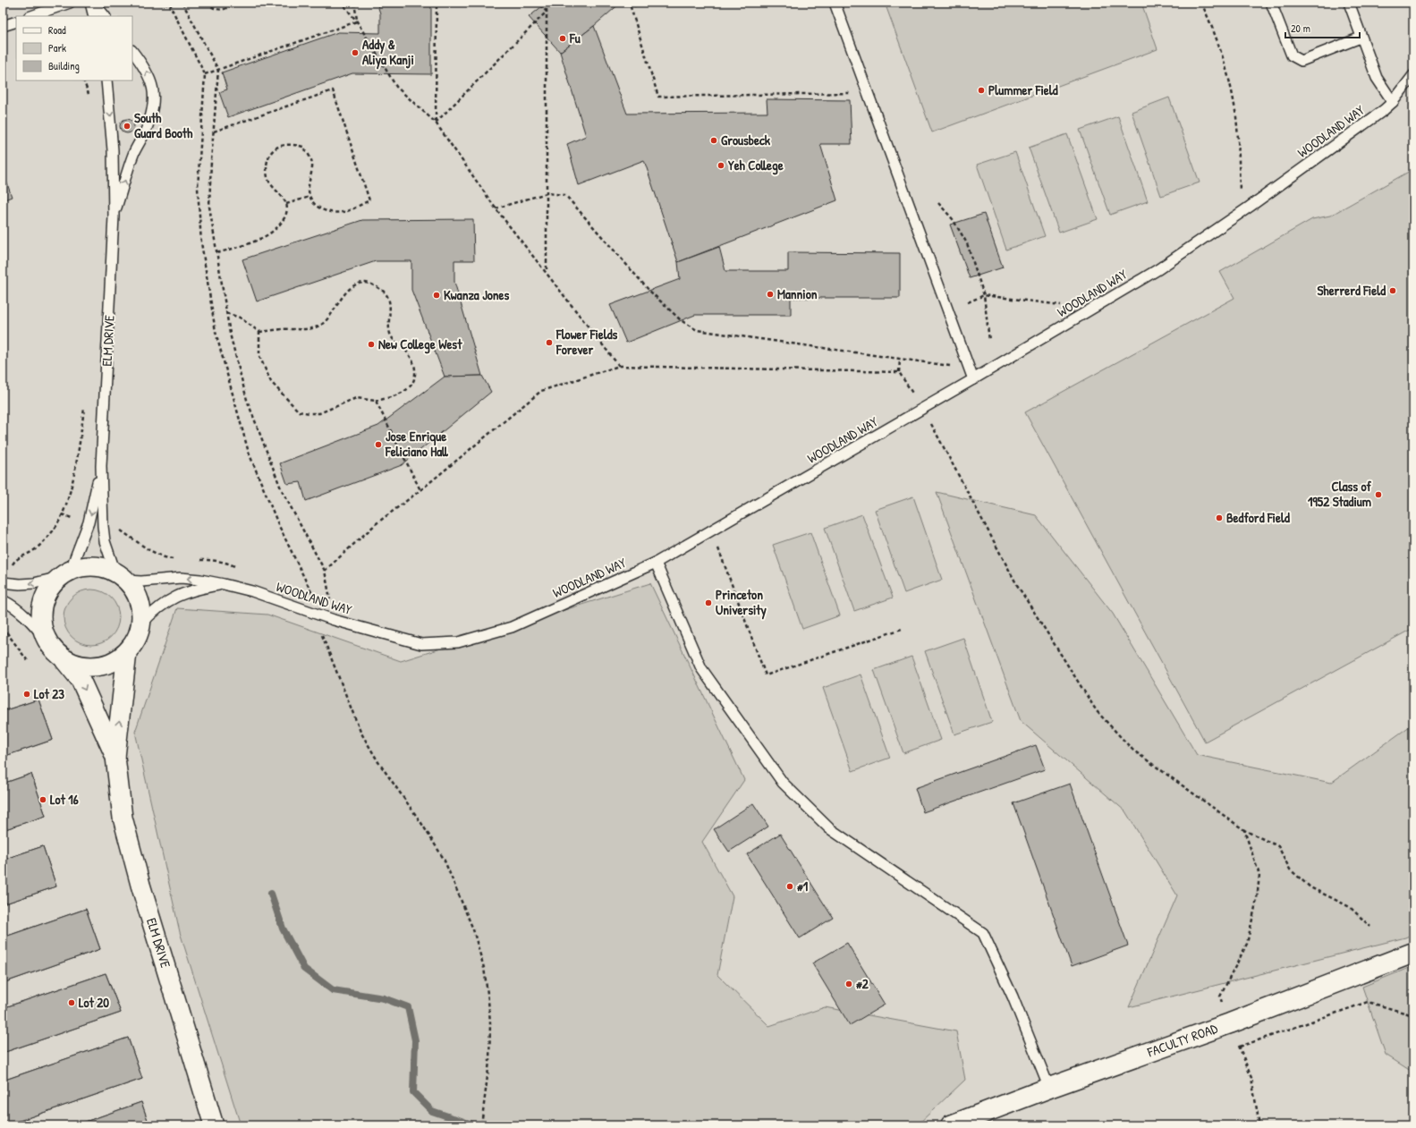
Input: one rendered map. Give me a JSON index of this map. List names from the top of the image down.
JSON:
{
  "streets": {
    "street": ["ELM DRIVE", "FACULTY ROAD"],
    "lane": ["WOODLAND WAY"]
  },
  "crossings": [
    ["WOODLAND WAY", "ELM DRIVE"]
  ],
  "places": [
    "Fu",
    "Addy & Aliya Kanji",
    "Plummer Field",
    "South Guard Booth",
    "Grousbeck",
    "Yeh College",
    "Sherrerd Field",
    "Mannion",
    "Kwanza Jones",
    "Flower Fields Forever",
    "New College West",
    "Jose Enrique Feliciano Hall",
    "Class of 1952 Stadium",
    "Bedford Field",
    "Princeton University",
    "Lot 23",
    "Lot 16",
    "#1",
    "#2",
    "Lot 20"
  ],
  "legend": ["Road", "Park", "Building"],
  "scale_bar": "20 m"
}
